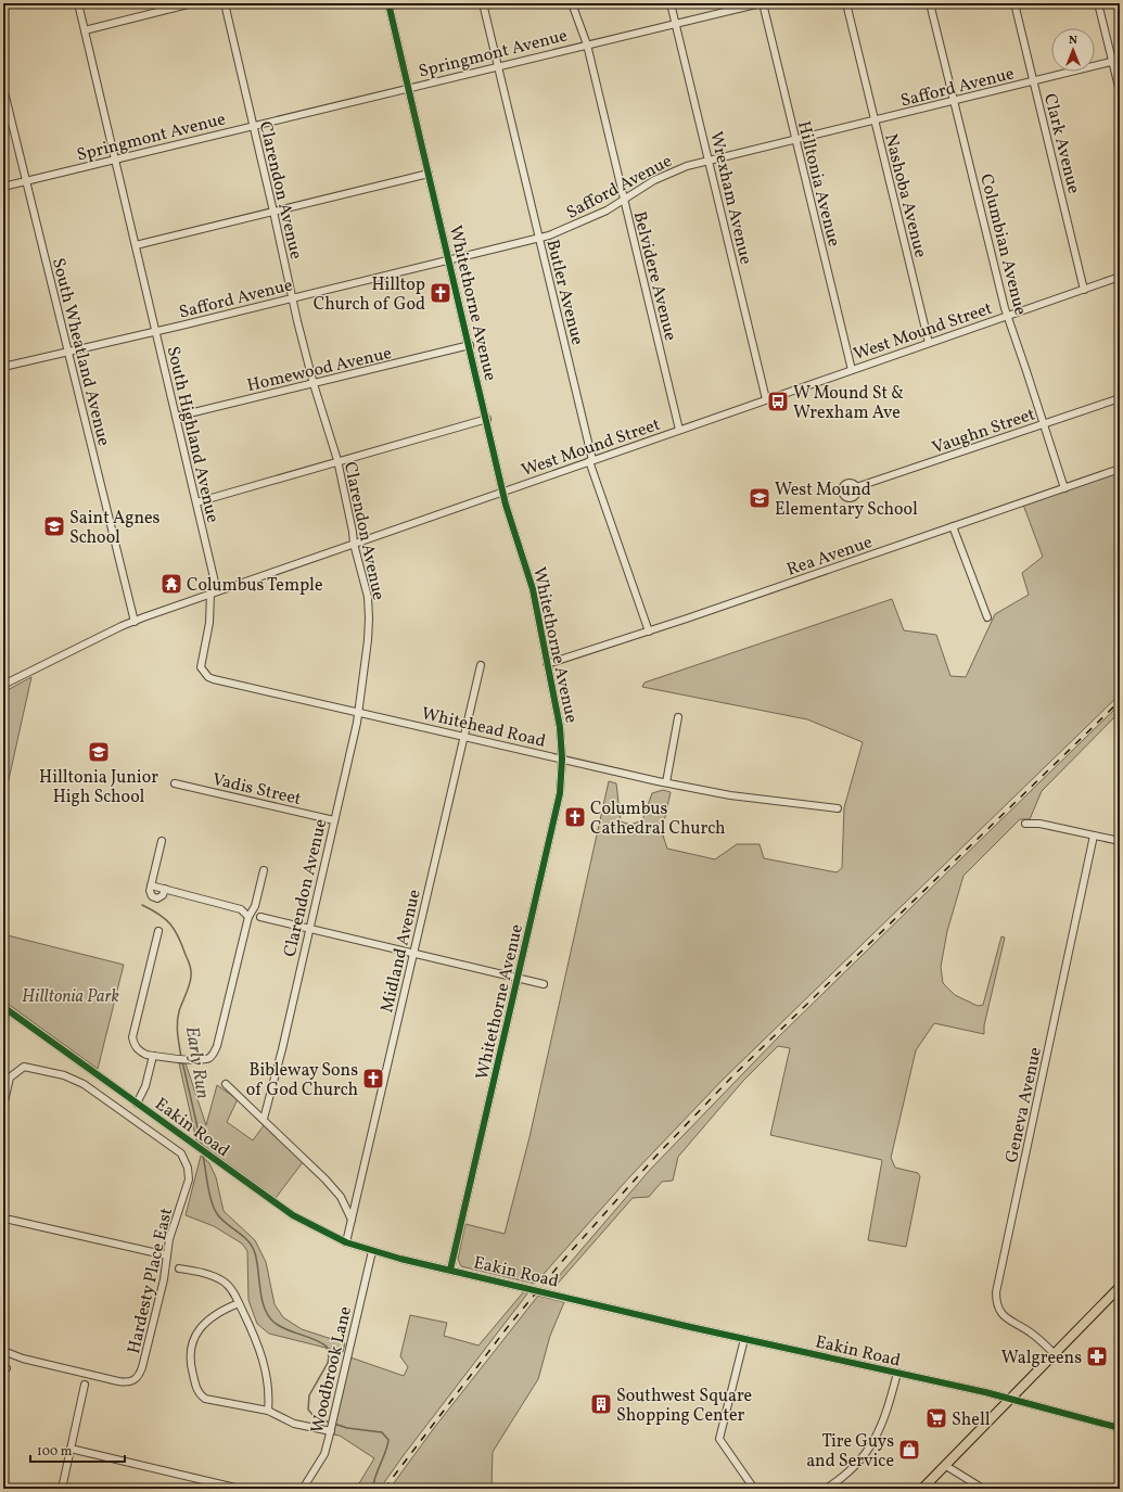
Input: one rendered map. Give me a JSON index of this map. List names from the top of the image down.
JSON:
{
  "streets": {
    "street": [
      "Springmont Avenue",
      "Safford Avenue",
      "Clark Avenue",
      "Hilltonia Avenue",
      "Clarendon Avenue",
      "Nashoba Avenue",
      "Wrexham Avenue",
      "Columbian Avenue",
      "Belvidere Avenue",
      "Butler Avenue",
      "Whitethorne Avenue",
      "West Mound Street",
      "South Wheatland Avenue",
      "Homewood Avenue",
      "Vaughn Street",
      "South Highland Avenue",
      "Rea Avenue",
      "Whitehead Road",
      "Vadis Street",
      "Midland Avenue",
      "Geneva Avenue",
      "Eakin Road",
      "Hardesty Place East",
      "Woodbrook Lane"
    ]
  },
  "crossings": [
    ["Springmont Avenue", "Hilltonia Avenue"],
    ["Springmont Avenue", "Clarendon Avenue"],
    ["Springmont Avenue", "Wrexham Avenue"],
    ["Springmont Avenue", "Belvidere Avenue"],
    ["Springmont Avenue", "Butler Avenue"],
    ["Springmont Avenue", "Whitethorne Avenue"],
    ["Springmont Avenue", "South Wheatland Avenue"],
    ["Springmont Avenue", "South Highland Avenue"],
    ["Safford Avenue", "Clark Avenue"],
    ["Safford Avenue", "Hilltonia Avenue"],
    ["Safford Avenue", "Clarendon Avenue"],
    ["Safford Avenue", "Nashoba Avenue"],
    ["Safford Avenue", "Wrexham Avenue"],
    ["Safford Avenue", "Columbian Avenue"],
    ["Safford Avenue", "Belvidere Avenue"],
    ["Safford Avenue", "Butler Avenue"],
    ["Safford Avenue", "Whitethorne Avenue"],
    ["Safford Avenue", "South Wheatland Avenue"],
    ["Safford Avenue", "South Highland Avenue"],
    ["Clark Avenue", "West Mound Street"],
    ["Hilltonia Avenue", "West Mound Street"],
    ["Clarendon Avenue", "West Mound Street"],
    ["Clarendon Avenue", "Homewood Avenue"],
    ["Clarendon Avenue", "Whitehead Road"],
    ["Clarendon Avenue", "Vadis Street"],
    ["Nashoba Avenue", "West Mound Street"],
    ["Wrexham Avenue", "West Mound Street"],
    ["Columbian Avenue", "West Mound Street"],
    ["Columbian Avenue", "Vaughn Street"],
    ["Columbian Avenue", "Rea Avenue"],
    ["Belvidere Avenue", "West Mound Street"],
    ["Butler Avenue", "West Mound Street"],
    ["Butler Avenue", "Rea Avenue"],
    ["Whitethorne Avenue", "West Mound Street"],
    ["Whitethorne Avenue", "Homewood Avenue"],
    ["Whitethorne Avenue", "Rea Avenue"],
    ["Whitethorne Avenue", "Whitehead Road"],
    ["Whitethorne Avenue", "Eakin Road"],
    ["West Mound Street", "South Wheatland Avenue"],
    ["West Mound Street", "South Highland Avenue"],
    ["Homewood Avenue", "South Highland Avenue"],
    ["South Highland Avenue", "Whitehead Road"],
    ["Whitehead Road", "Midland Avenue"],
    ["Midland Avenue", "Eakin Road"],
    ["Eakin Road", "Woodbrook Lane"]
  ],
  "water": ["Early Run"],
  "parks": ["Hilltonia Park"],
  "places": {
    "church": ["Hilltop Church of God", "Columbus Cathedral Church", "Bibleway Sons of God Church"],
    "bus stop": ["W Mound St & Wrexham Ave"],
    "school or university": ["West Mound Elementary School", "Saint Agnes School", "Hilltonia Junior High School"],
    "temple": ["Columbus Temple"],
    "pharmacy": ["Walgreens"],
    "building": ["Southwest Square Shopping Center"],
    "supermarket": ["Shell"],
    "shop": ["Tire Guys and Service"]
  },
  "scale_bar": "100 m",
  "north": "top"
}
